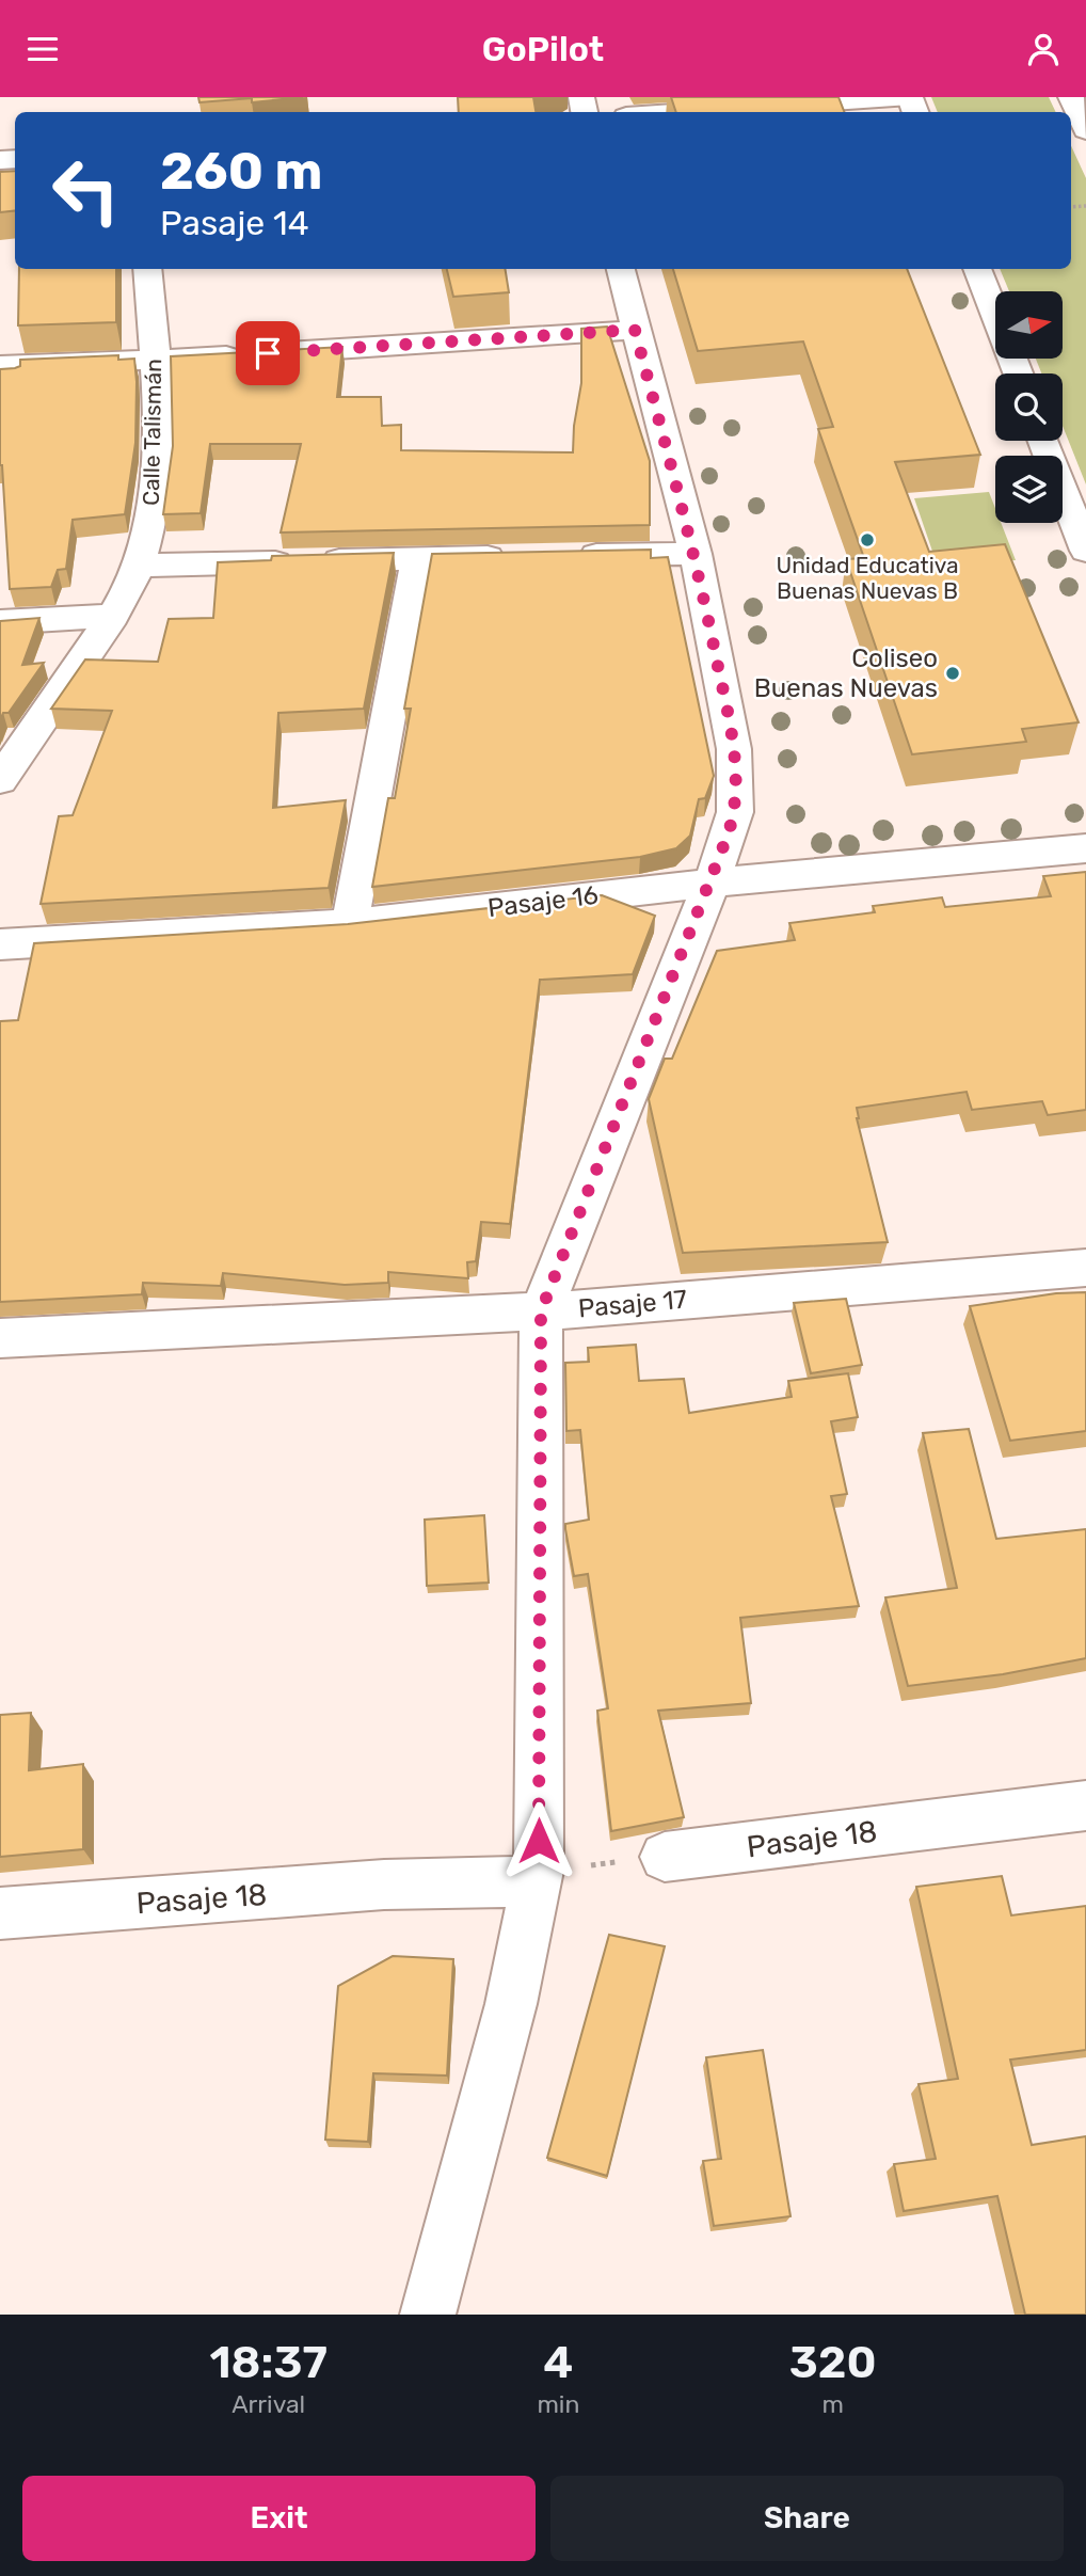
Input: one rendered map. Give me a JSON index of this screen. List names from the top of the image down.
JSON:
{
  "streets": {
    "street": [
      "Calle Talismán",
      "Pasaje 16",
      "Pasaje 17",
      "Pasaje 18"
    ]
  },
  "places": ["Unidad Educativa Buenas Nuevas B", "Coliseo Buenas Nuevas"],
  "north": "right",
  "page": {
    "header": "GoPilot",
    "turn": ["260 m", "Pasaje 14"],
    "eta": [
      "18:37",
      "Arrival",
      "4",
      "min",
      "320",
      "m"
    ],
    "buttons": ["Exit", "Share"]
  }
}
